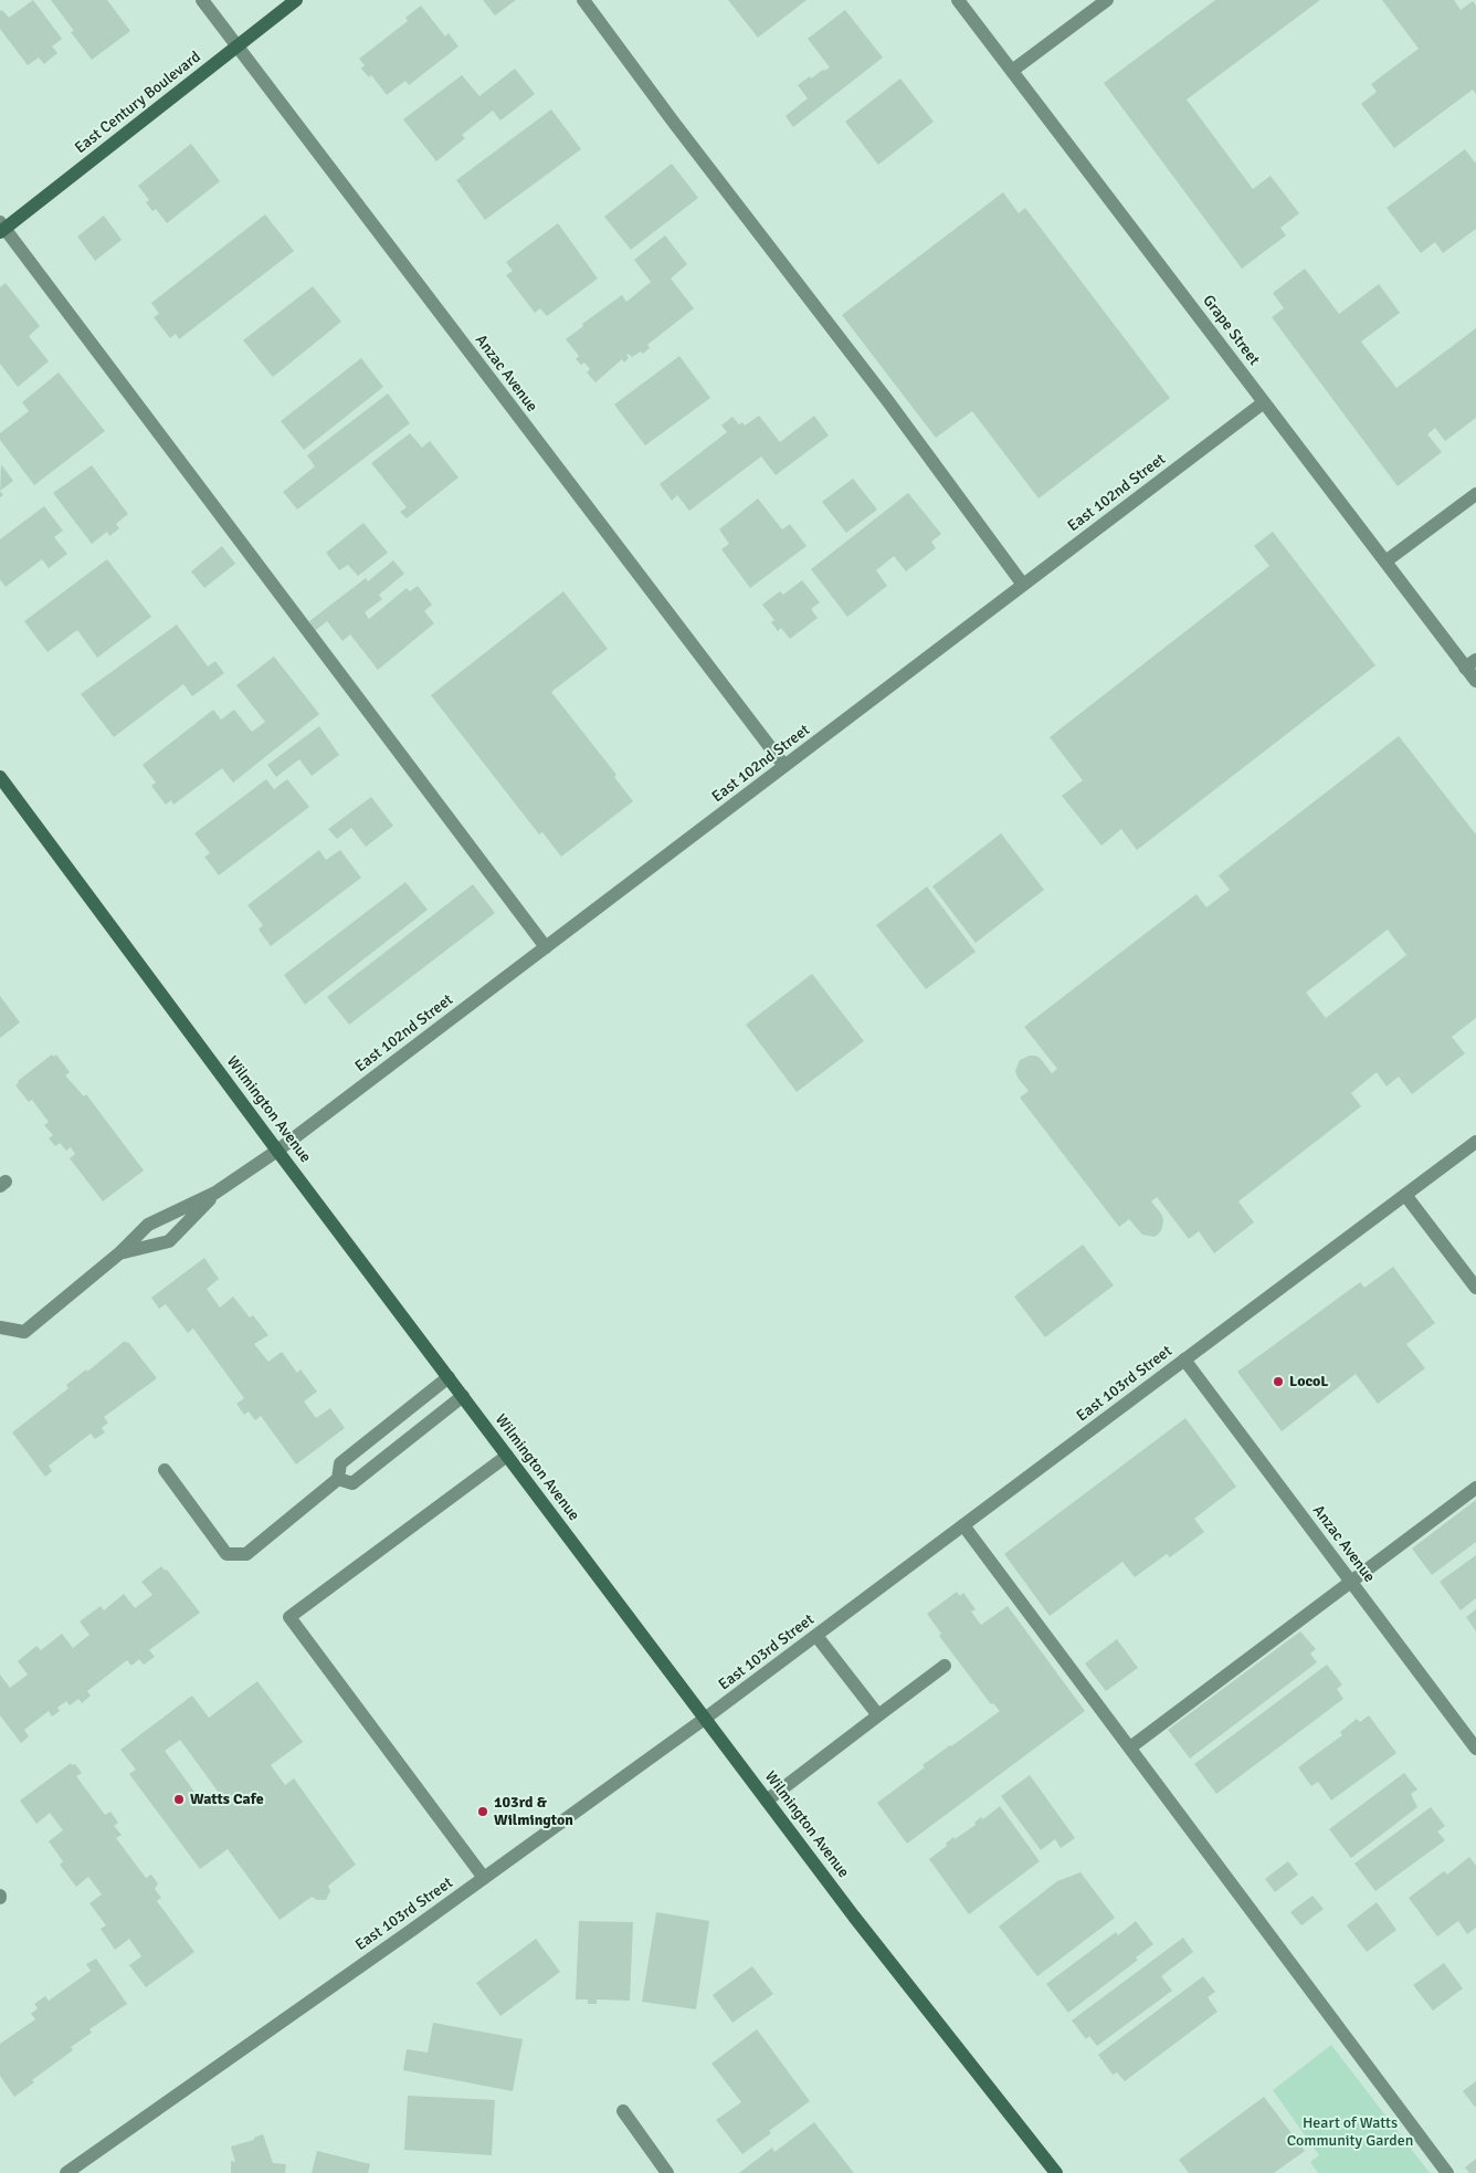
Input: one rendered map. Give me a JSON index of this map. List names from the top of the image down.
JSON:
{
  "streets": {
    "main road": ["East Century Boulevard", "Wilmington Avenue"],
    "street": [
      "Grape Street",
      "Anzac Avenue",
      "East 102nd Street",
      "East 103rd Street"
    ]
  },
  "crossings": [
    ["East Century Boulevard", "Anzac Avenue"],
    ["Grape Street", "East 102nd Street"],
    ["Anzac Avenue", "East 102nd Street"],
    ["Anzac Avenue", "East 103rd Street"],
    ["East 102nd Street", "Wilmington Avenue"],
    ["Wilmington Avenue", "East 103rd Street"]
  ],
  "parks": ["Heart of Watts Community Garden"],
  "places": ["LocoL", "Watts Cafe", "103rd & Wilmington"]
}
